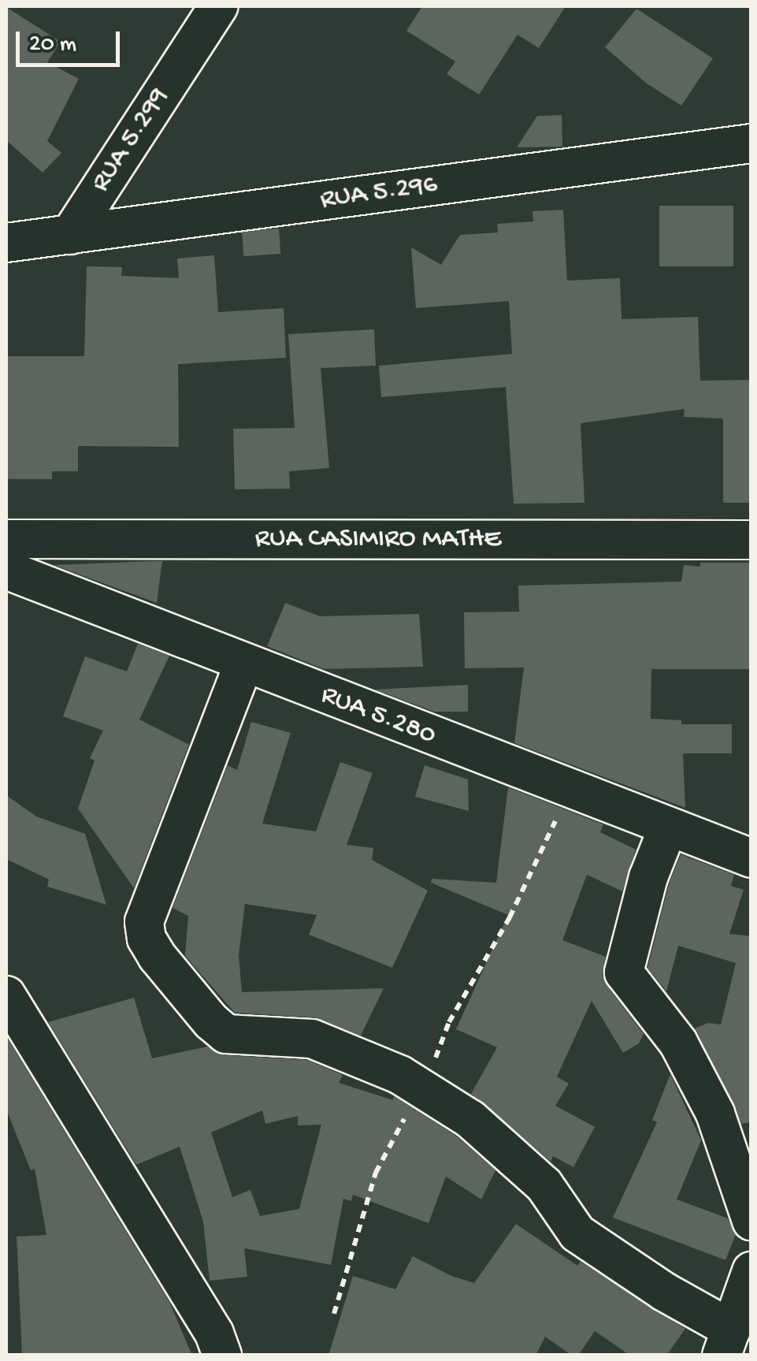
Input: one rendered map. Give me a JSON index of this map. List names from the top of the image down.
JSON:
{
  "streets": {
    "street": [
      "RUA 5.299",
      "RUA 5.296",
      "RUA CASIMIRO MATHE",
      "RUA 5.280"
    ]
  },
  "crossings": [
    ["RUA 5.299", "RUA 5.296"]
  ],
  "scale_bar": "20 m"
}
